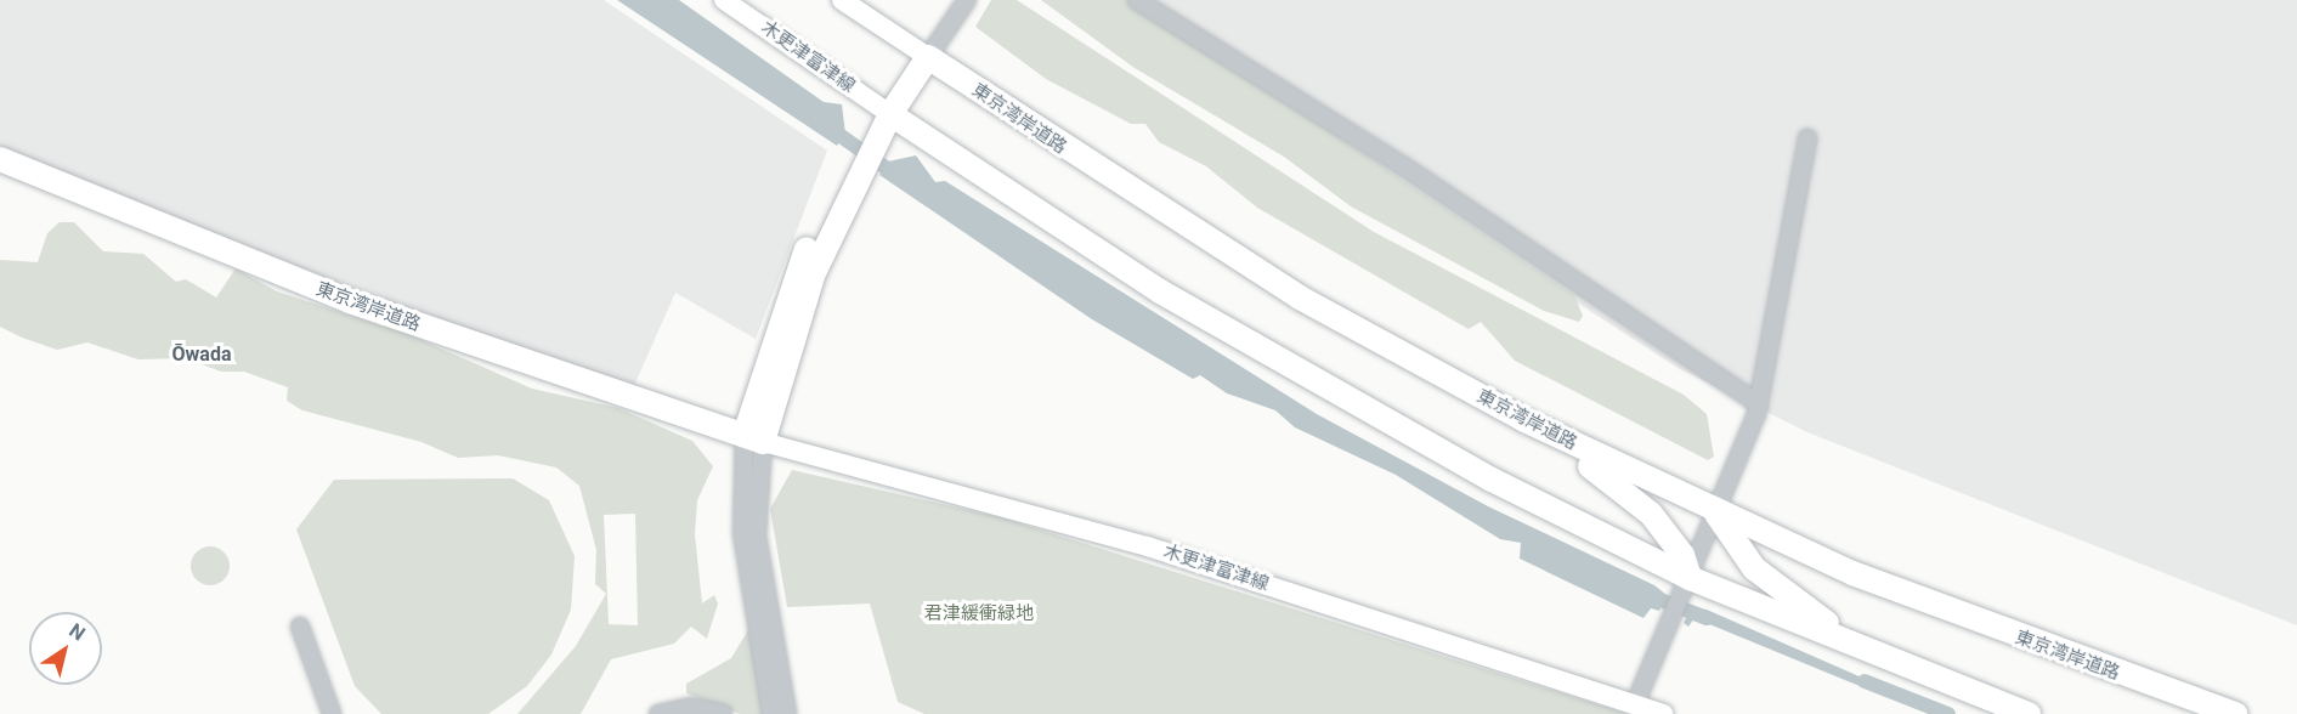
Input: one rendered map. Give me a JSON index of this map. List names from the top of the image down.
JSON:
{
  "streets": {
    "highway": ["東京湾岸道路"],
    "main road": ["木更津富津線"]
  },
  "crossings": [
    ["木更津富津線", "東京湾岸道路"]
  ],
  "districts": ["Ōwada"],
  "parks": ["君津緩衝緑地"],
  "north": "top right"
}
